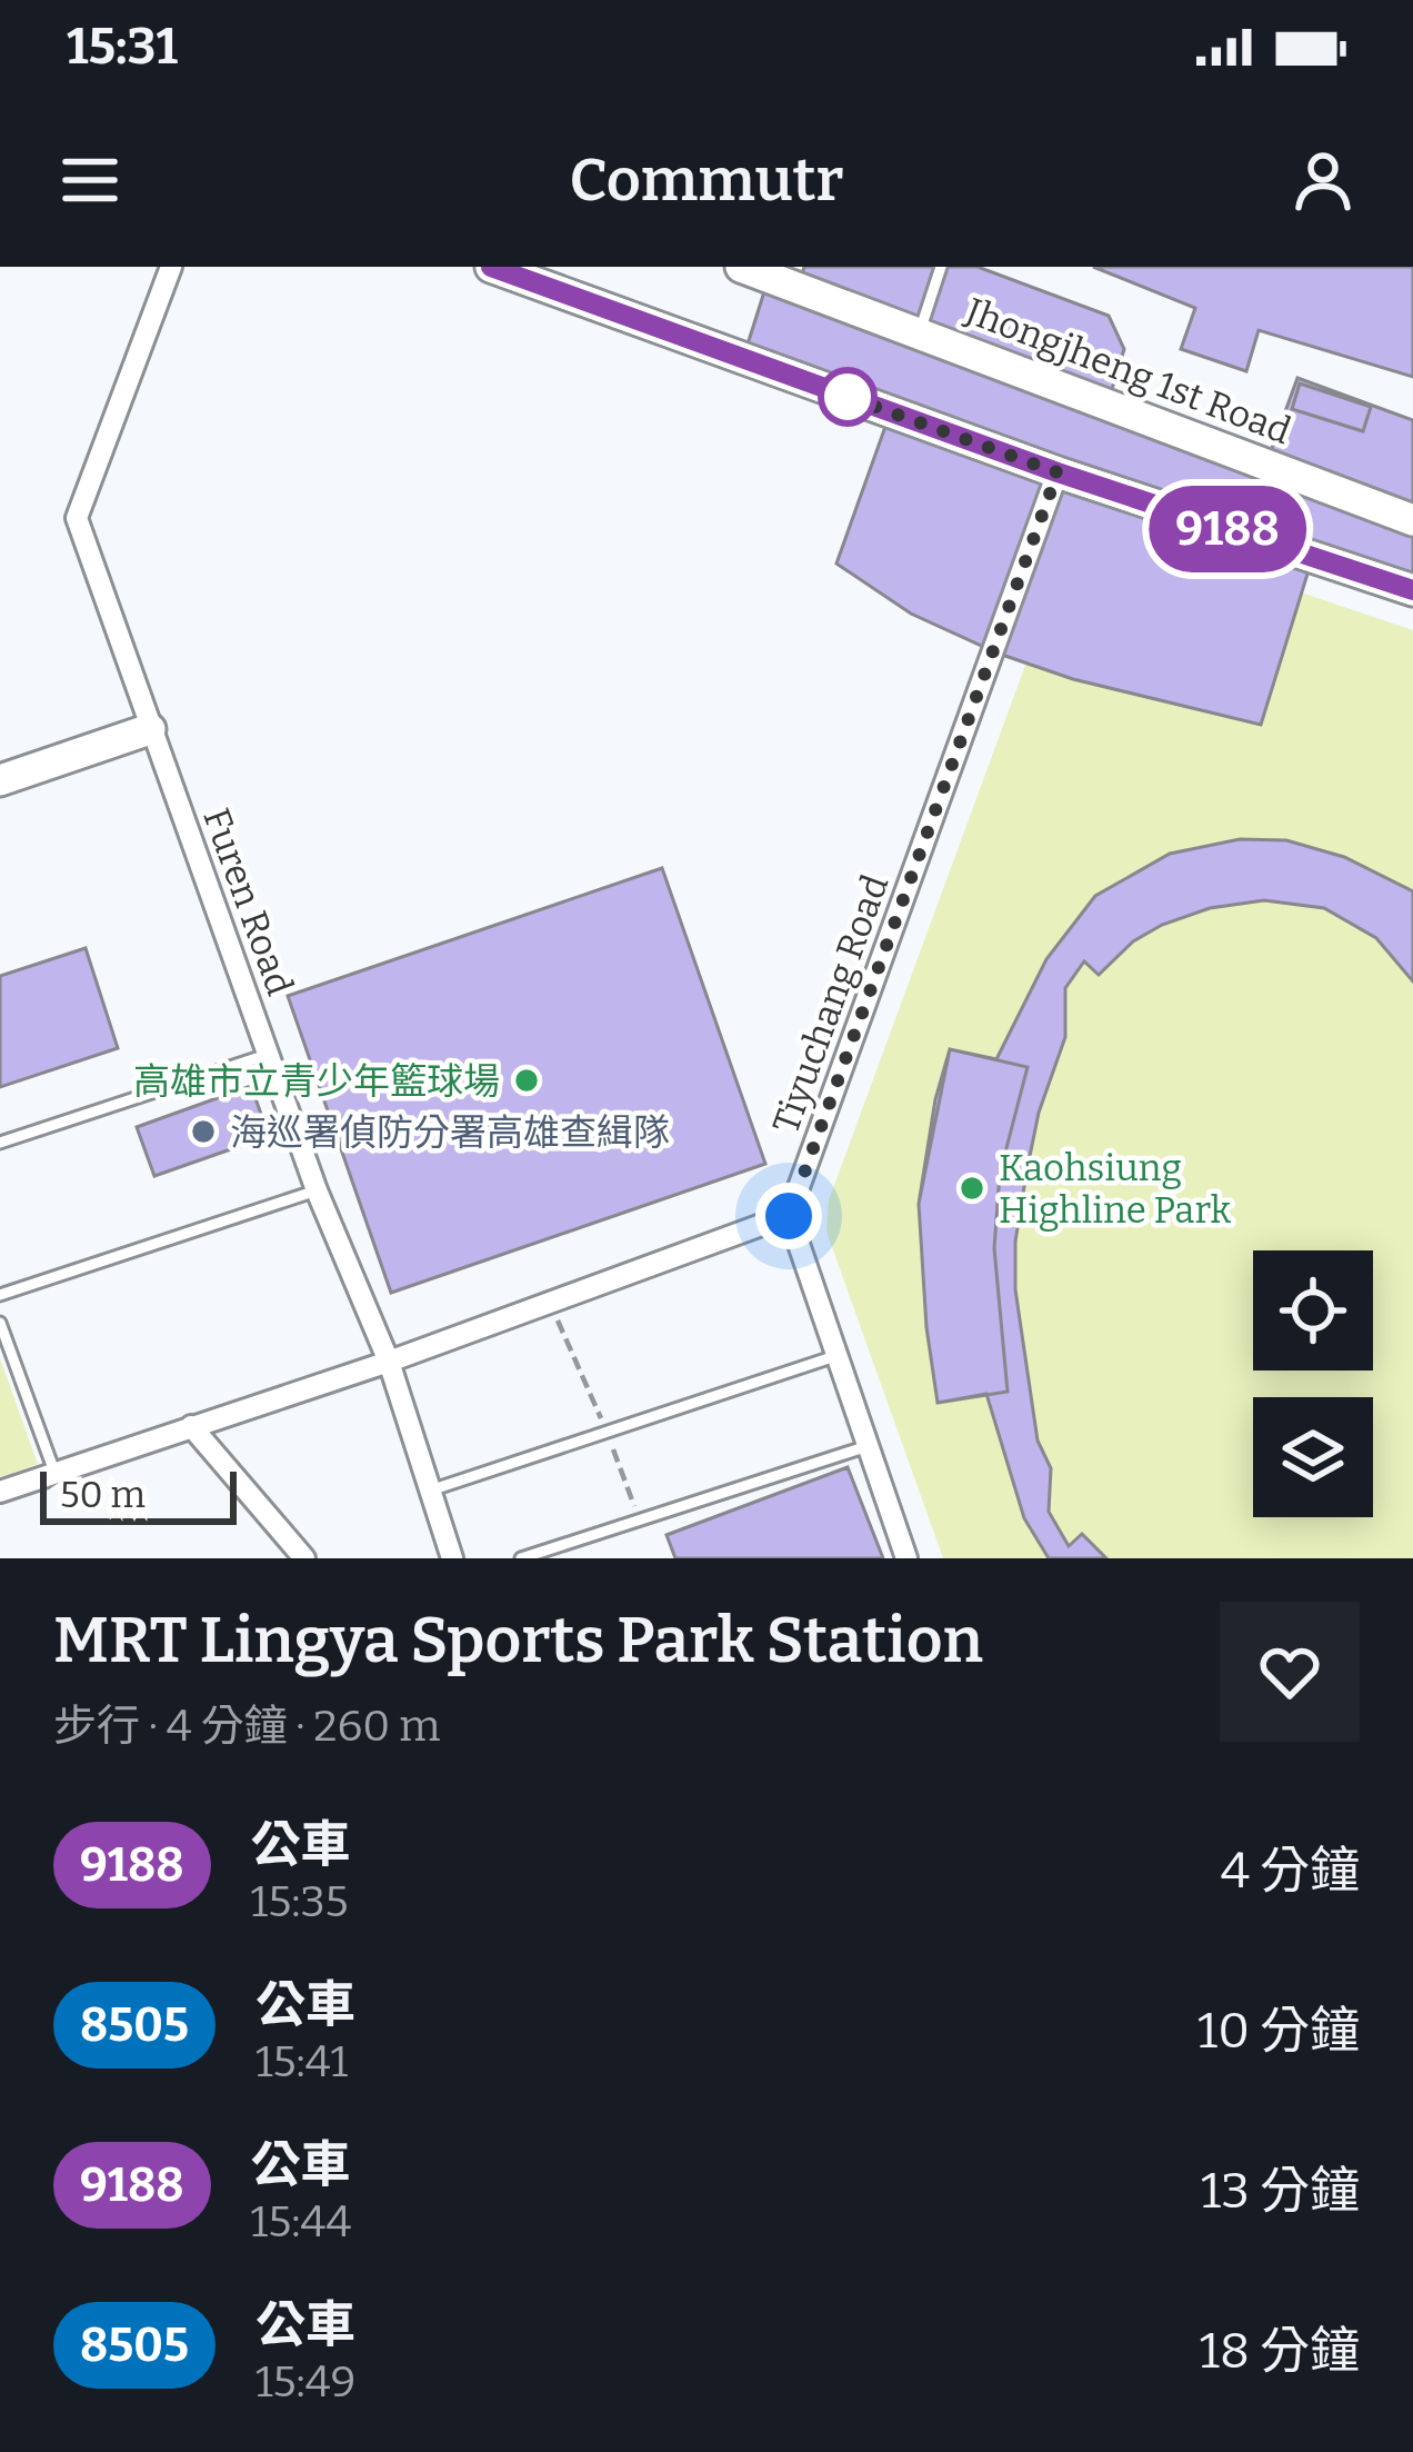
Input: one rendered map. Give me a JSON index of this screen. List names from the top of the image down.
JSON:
{
  "streets": {
    "street": ["Jhongjheng 1st Road", "Furen Road", "Tiyuchang Road"]
  },
  "places": ["高雄市立青少年籃球場", "海巡署偵防分署高雄查緝隊", "Kaohsiung Highline Park"],
  "lines": ["bus line 9188"],
  "scale_bar": "50 m",
  "page": {
    "status": "15:31",
    "header": "Commutr",
    "on_map": "9188",
    "scale": "50 m",
    "heading": ["MRT Lingya Sports Park Station", "步行 · 4 分鐘 · 260 m"],
    "list": [
      {
        "mark": "9188",
        "name": "公車",
        "note": "15:35",
        "value": "4 分鐘"
      },
      {
        "mark": "8505",
        "name": "公車",
        "note": "15:41",
        "value": "10 分鐘"
      },
      {
        "mark": "9188",
        "name": "公車",
        "note": "15:44",
        "value": "13 分鐘"
      },
      {
        "mark": "8505",
        "name": "公車",
        "note": "15:49",
        "value": "18 分鐘"
      }
    ]
  }
}
